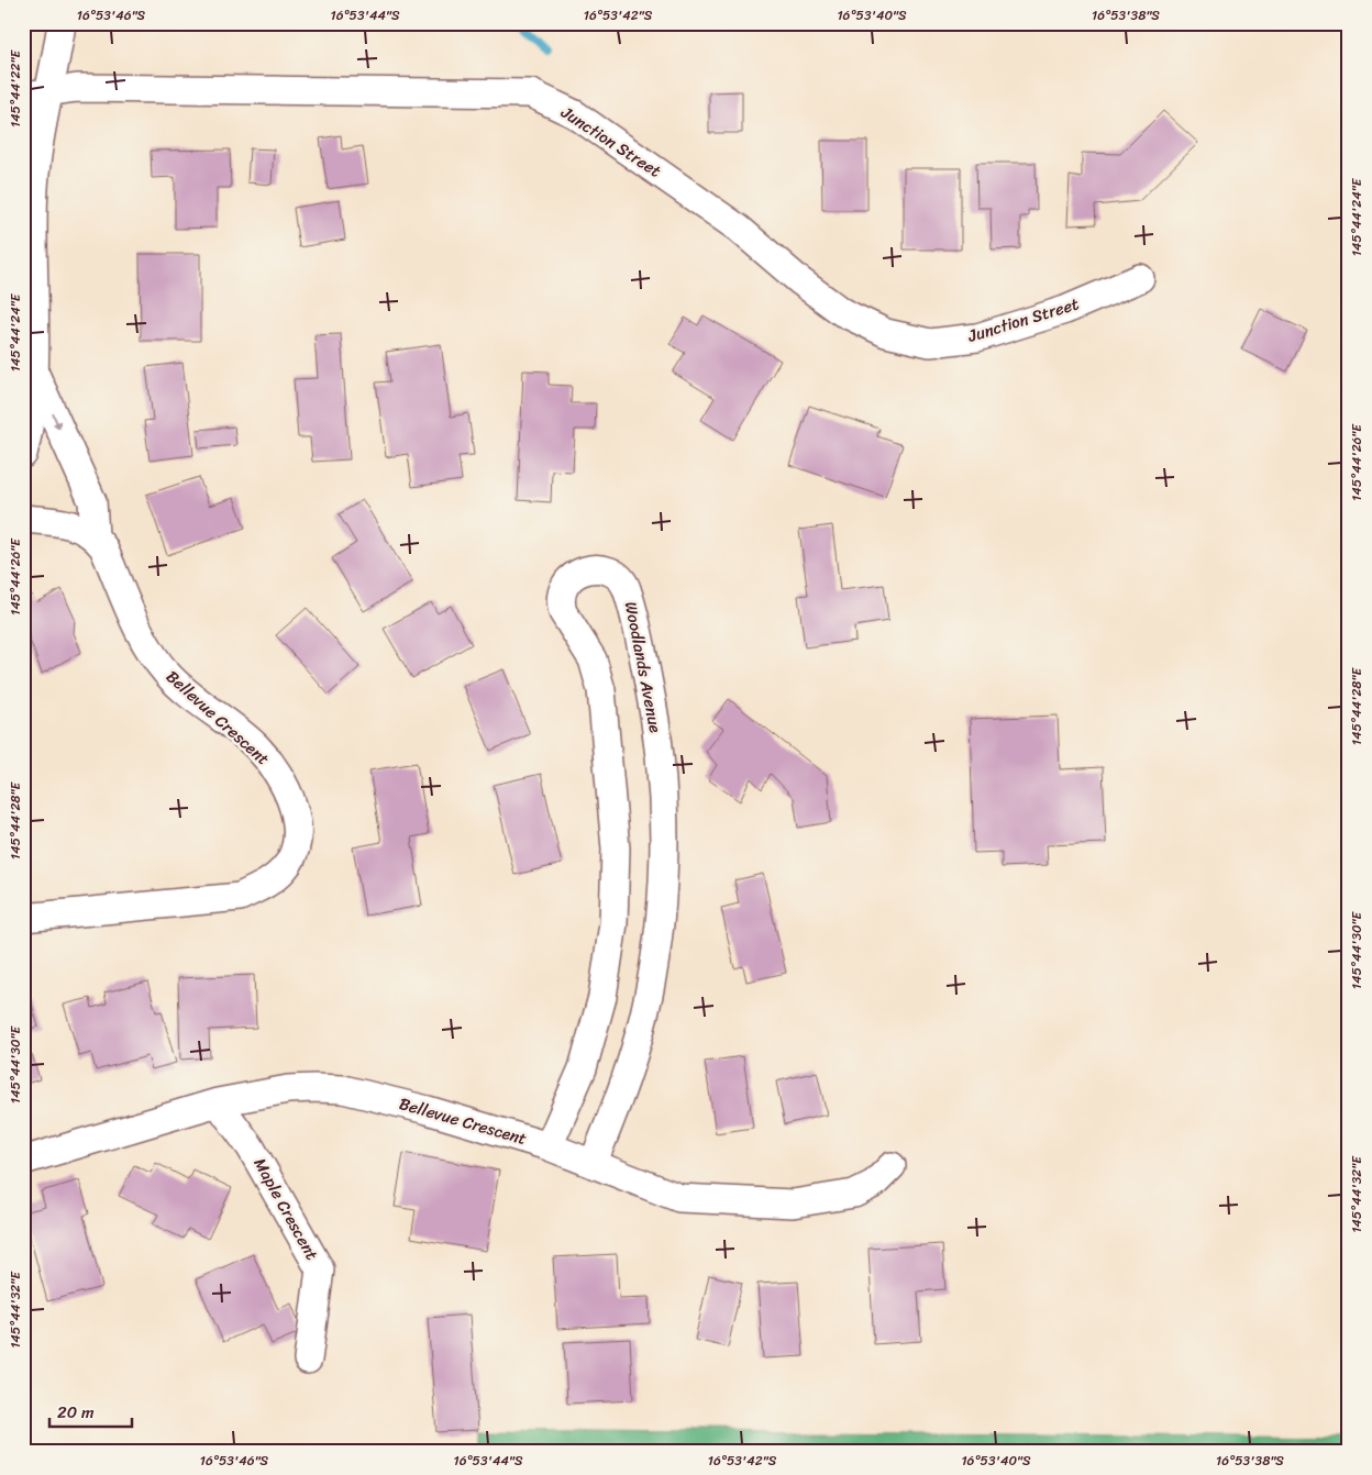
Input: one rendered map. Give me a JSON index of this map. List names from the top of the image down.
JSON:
{
  "streets": {
    "street": [
      "Junction Street",
      "Woodlands Avenue",
      "Bellevue Crescent",
      "Maple Crescent"
    ]
  },
  "crossings": [
    ["Woodlands Avenue", "Bellevue Crescent"],
    ["Bellevue Crescent", "Maple Crescent"]
  ],
  "scale_bar": "20 m",
  "coordinates": [
    "16°53'46\"S",
    "16°53'44\"S",
    "16°53'42\"S",
    "16°53'40\"S",
    "16°53'38\"S",
    "145°44'22\"E",
    "145°44'24\"E",
    "145°44'26\"E",
    "145°44'28\"E",
    "145°44'30\"E",
    "145°44'32\"E"
  ]
}
